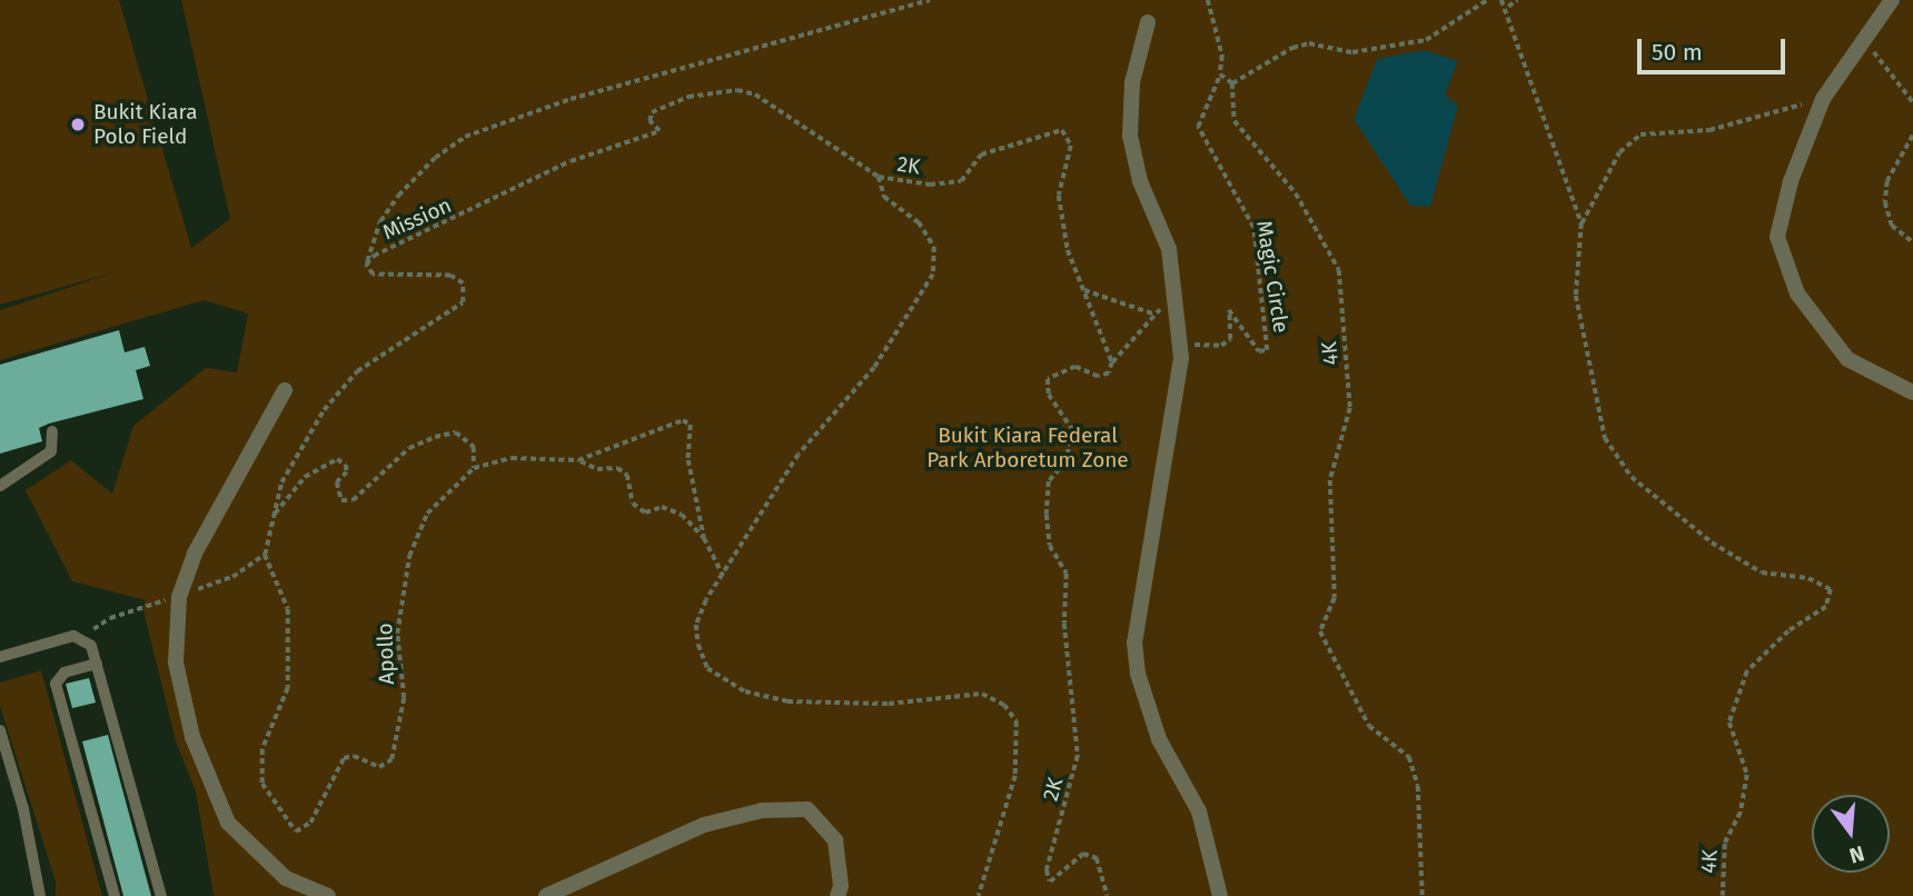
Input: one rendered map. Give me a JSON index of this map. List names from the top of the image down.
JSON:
{
  "streets": {
    "path": [
      "2K",
      "Mission",
      "Magic Circle",
      "4K",
      "Apollo"
    ]
  },
  "crossings": [
    ["2K", "Mission"],
    ["2K", "Apollo"],
    ["Mission", "Apollo"]
  ],
  "parks": ["Bukit Kiara Federal Park Arboretum Zone"],
  "places": ["Bukit Kiara Polo Field"],
  "scale_bar": "50 m",
  "north": "bottom"
}
